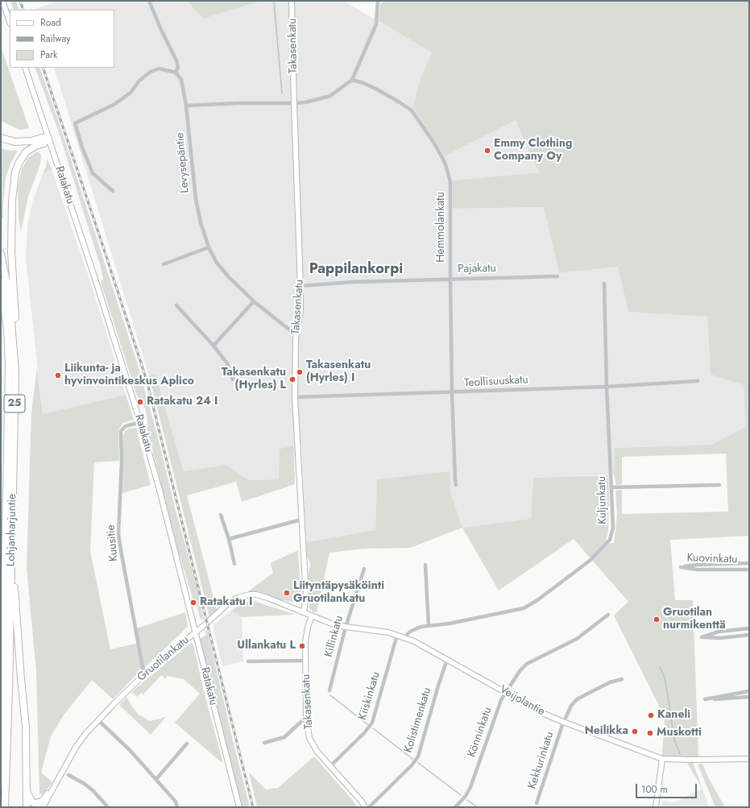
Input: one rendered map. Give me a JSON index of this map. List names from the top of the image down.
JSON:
{
  "streets": {
    "highway": ["25", "Lohjanharjuntie"],
    "street": [
      "Takasenkatu",
      "Levysepäntie",
      "Ratakatu",
      "Hemmolankatu",
      "Pajakatu",
      "Teollisuuskatu",
      "Kuljunkatu",
      "Kuusitie",
      "Kuovinkatu",
      "Killinkatu",
      "Gruotilankatu",
      "Kiiskinkatu",
      "Veijolantie",
      "Kolistimenkatu",
      "Könninkatu",
      "Kekkurinkatu"
    ]
  },
  "crossings": [
    ["Takasenkatu", "Levysepäntie"],
    ["Takasenkatu", "Pajakatu"],
    ["Takasenkatu", "Teollisuuskatu"],
    ["Takasenkatu", "Gruotilankatu"],
    ["Takasenkatu", "Kiiskinkatu"],
    ["Takasenkatu", "Veijolantie"],
    ["Ratakatu", "Kuusitie"],
    ["Ratakatu", "Gruotilankatu"],
    ["Hemmolankatu", "Pajakatu"],
    ["Hemmolankatu", "Teollisuuskatu"],
    ["Teollisuuskatu", "Kuljunkatu"],
    ["Kuljunkatu", "Veijolantie"],
    ["Kuusitie", "Gruotilankatu"],
    ["Killinkatu", "Veijolantie"],
    ["Gruotilankatu", "Veijolantie"],
    ["Kiiskinkatu", "Veijolantie"],
    ["Veijolantie", "Kolistimenkatu"],
    ["Veijolantie", "Könninkatu"],
    ["Veijolantie", "Kekkurinkatu"]
  ],
  "districts": ["Pappilankorpi"],
  "places": [
    "Emmy Clothing Company Oy",
    "Takasenkatu (Hyrles) I",
    "Liikunta- ja hyvinvointikeskus Aplico",
    "Takasenkatu (Hyrles) L",
    "Ratakatu 24 I",
    "Liityntäpysäköinti Gruotilankatu",
    "Ratakatu I",
    "Gruotilan nurmikenttä",
    "Ullankatu L",
    "Kaneli",
    "Neilikka",
    "Muskotti"
  ],
  "legend": ["Road", "Railway", "Park"],
  "scale_bar": "100 m"
}
